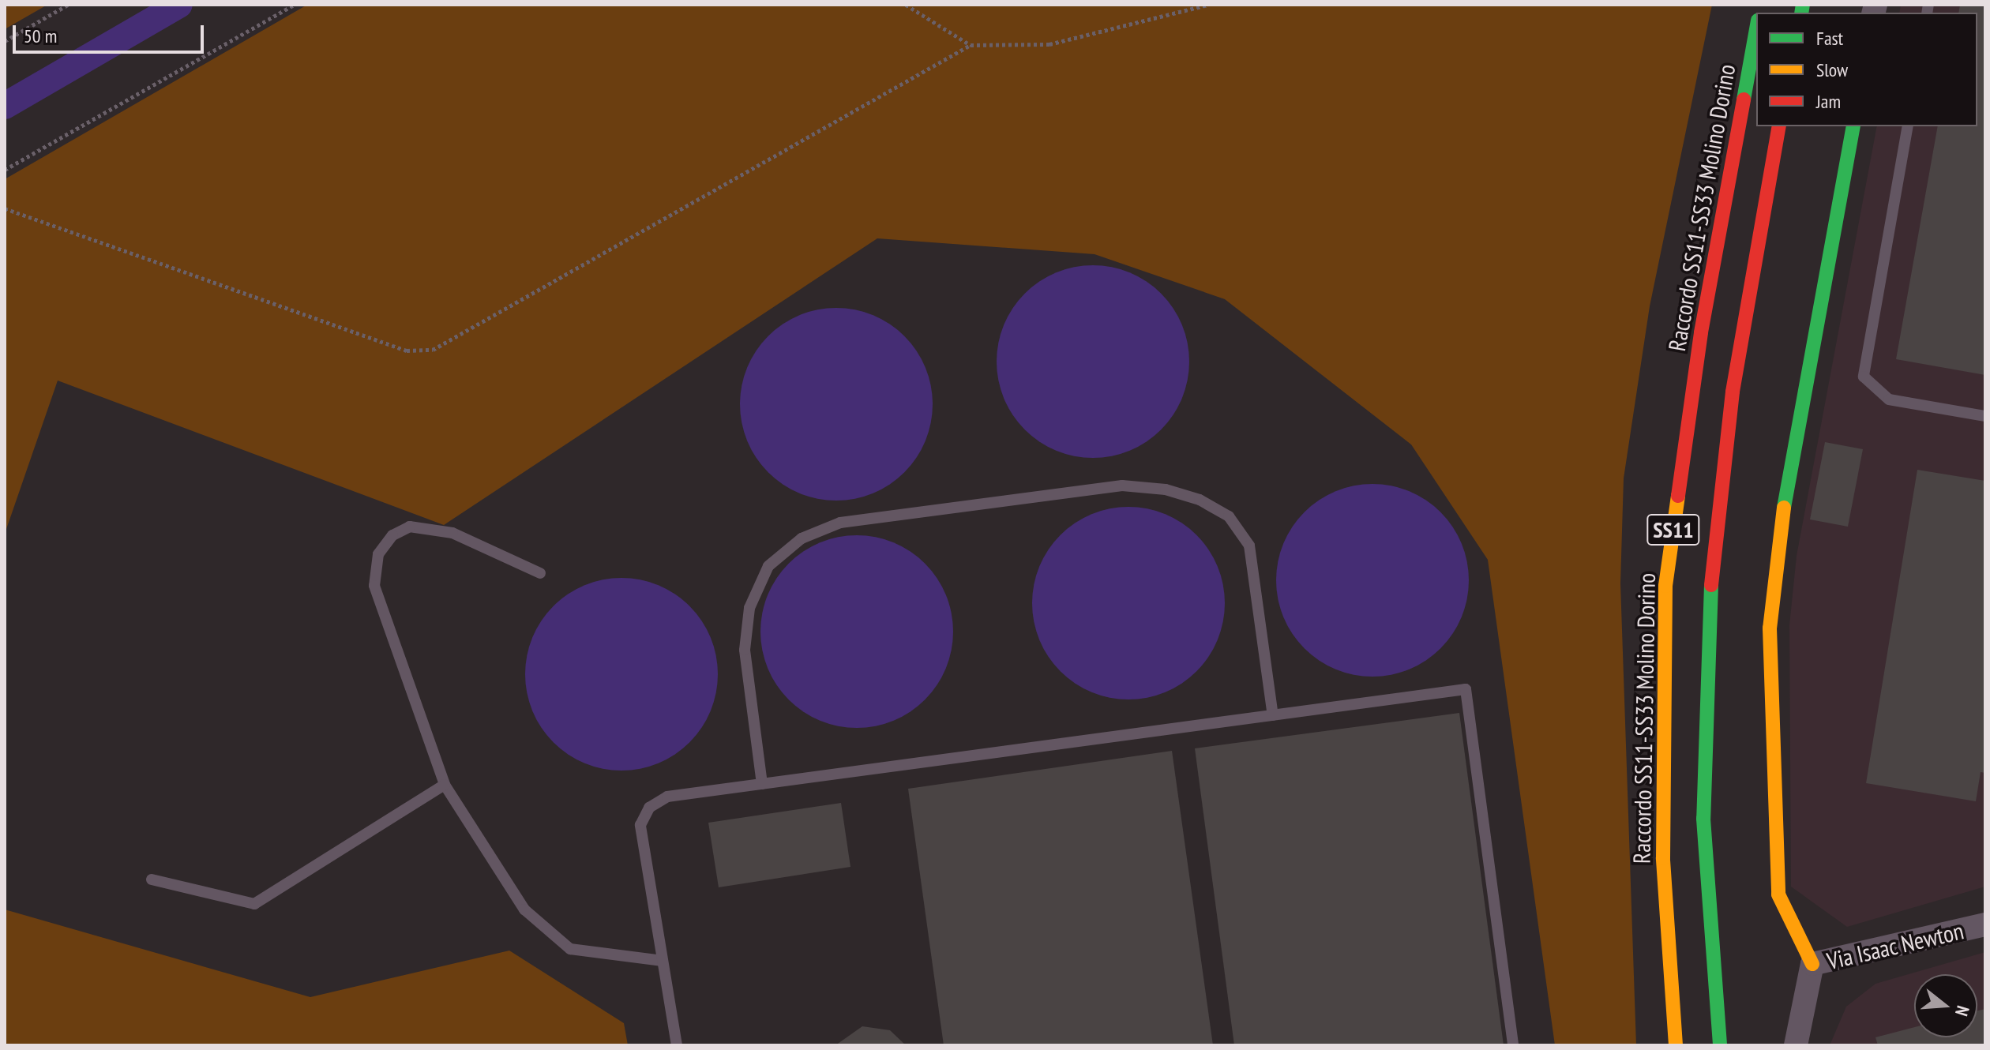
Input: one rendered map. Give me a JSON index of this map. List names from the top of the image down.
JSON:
{
  "streets": {
    "main road": ["Raccordo SS11-SS33 Molino Dorino", "SS11"],
    "street": ["Via Isaac Newton"]
  },
  "legend": ["Fast", "Slow", "Jam"],
  "scale_bar": "50 m",
  "north": "right"
}
